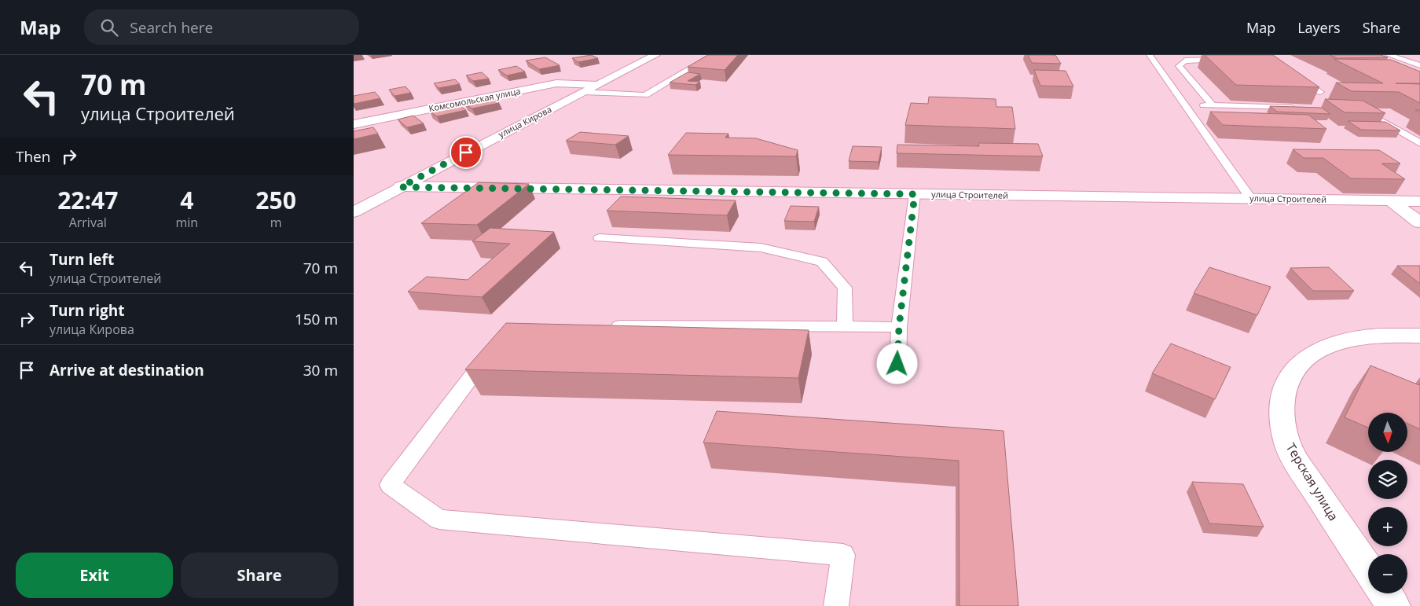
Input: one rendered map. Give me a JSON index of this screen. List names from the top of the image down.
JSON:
{
  "streets": {
    "street": [
      "Комсомольская улица",
      "улица Кирова",
      "улица Строителей",
      "Терская улица"
    ]
  },
  "crossings": [
    ["Комсомольская улица", "улица Кирова"],
    ["улица Кирова", "улица Строителей"]
  ],
  "north": "bottom",
  "page": {
    "header": "Map",
    "search": "Search here",
    "nav": ["Map", "Layers", "Share"],
    "turn": ["70 m", "улица Строителей"],
    "then": "Then",
    "eta": [
      "22:47",
      "Arrival",
      "4",
      "min",
      "250",
      "m"
    ],
    "list": [
      {
        "name": "Turn left",
        "note": "улица Строителей",
        "value": "70 m"
      },
      {
        "name": "Turn right",
        "note": "улица Кирова",
        "value": "150 m"
      },
      {
        "name": "Arrive at destination",
        "value": "30 m"
      }
    ],
    "map_buttons": ["+", "−"],
    "buttons": ["Exit", "Share"]
  }
}
